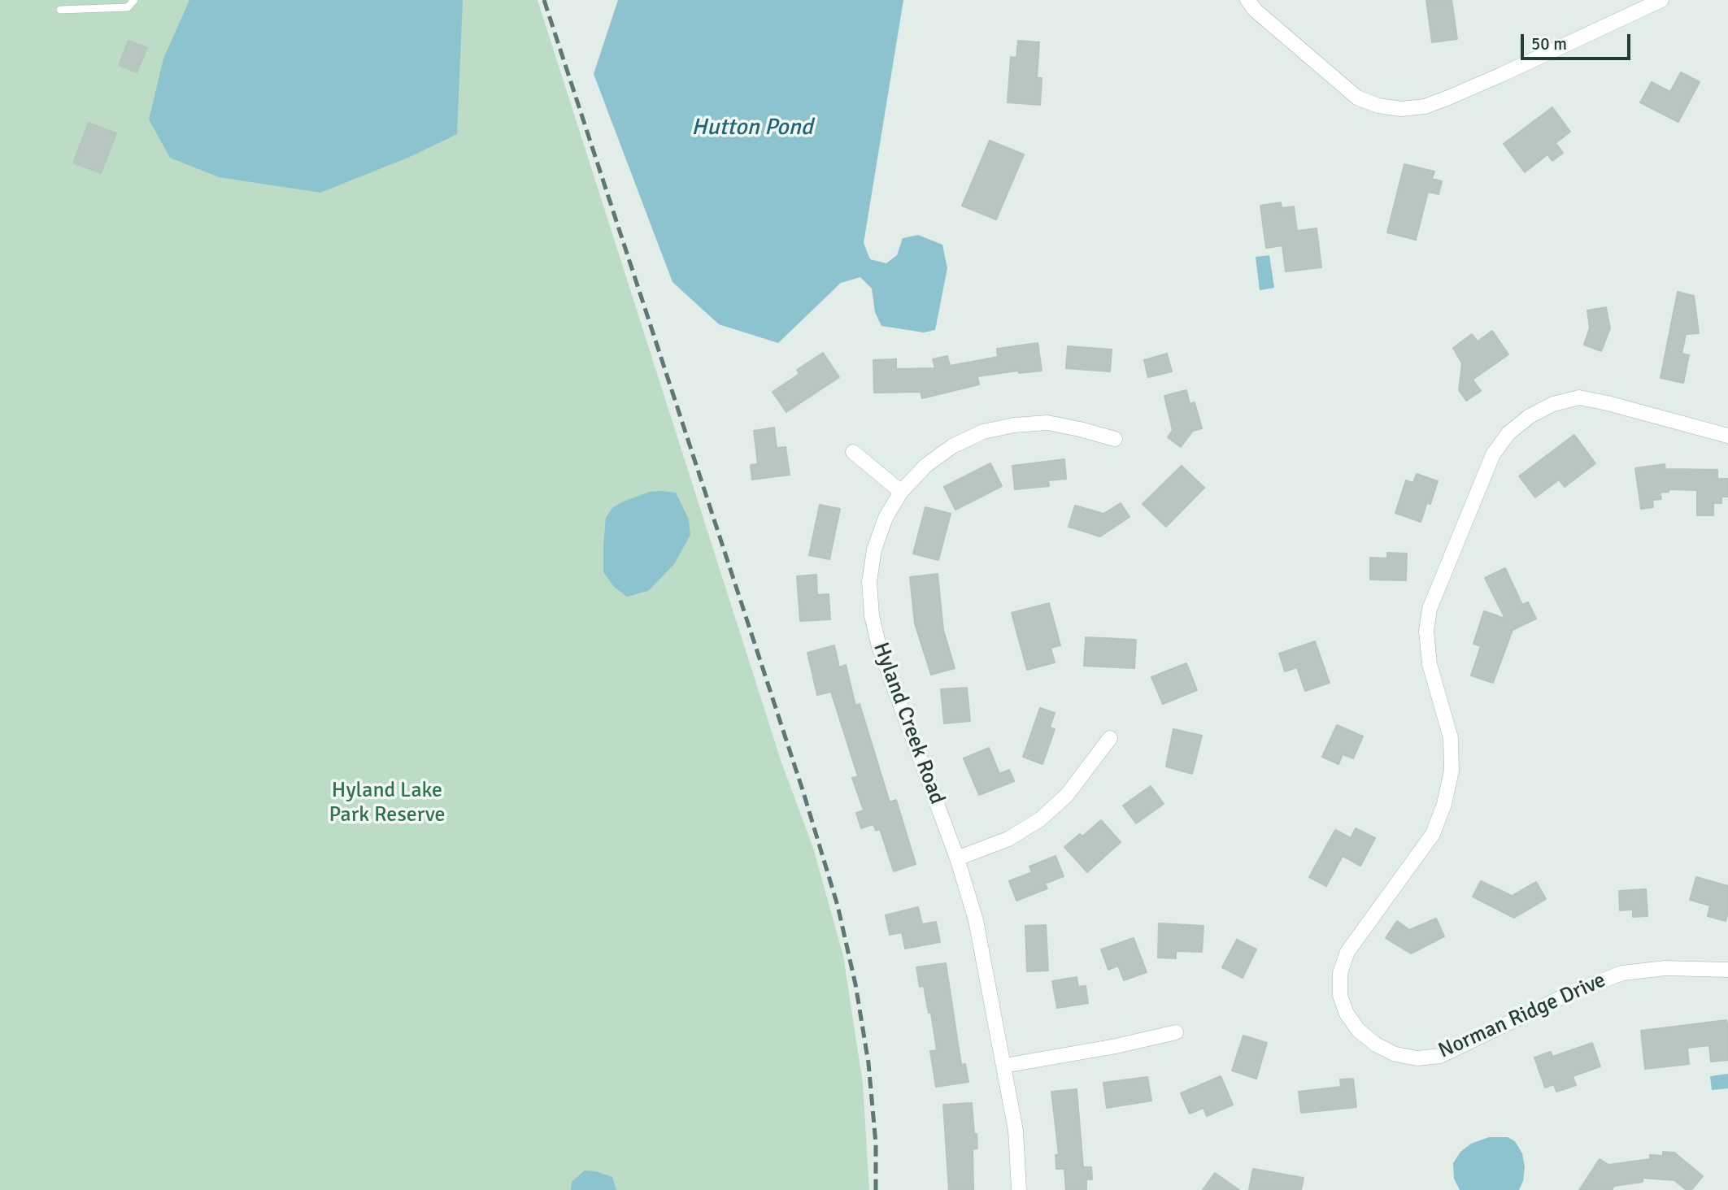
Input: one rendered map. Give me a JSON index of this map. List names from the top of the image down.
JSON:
{
  "streets": {
    "street": ["Hyland Creek Road", "Norman Ridge Drive"]
  },
  "water": ["Hutton Pond"],
  "parks": ["Hyland Lake Park Reserve"],
  "scale_bar": "50 m"
}
